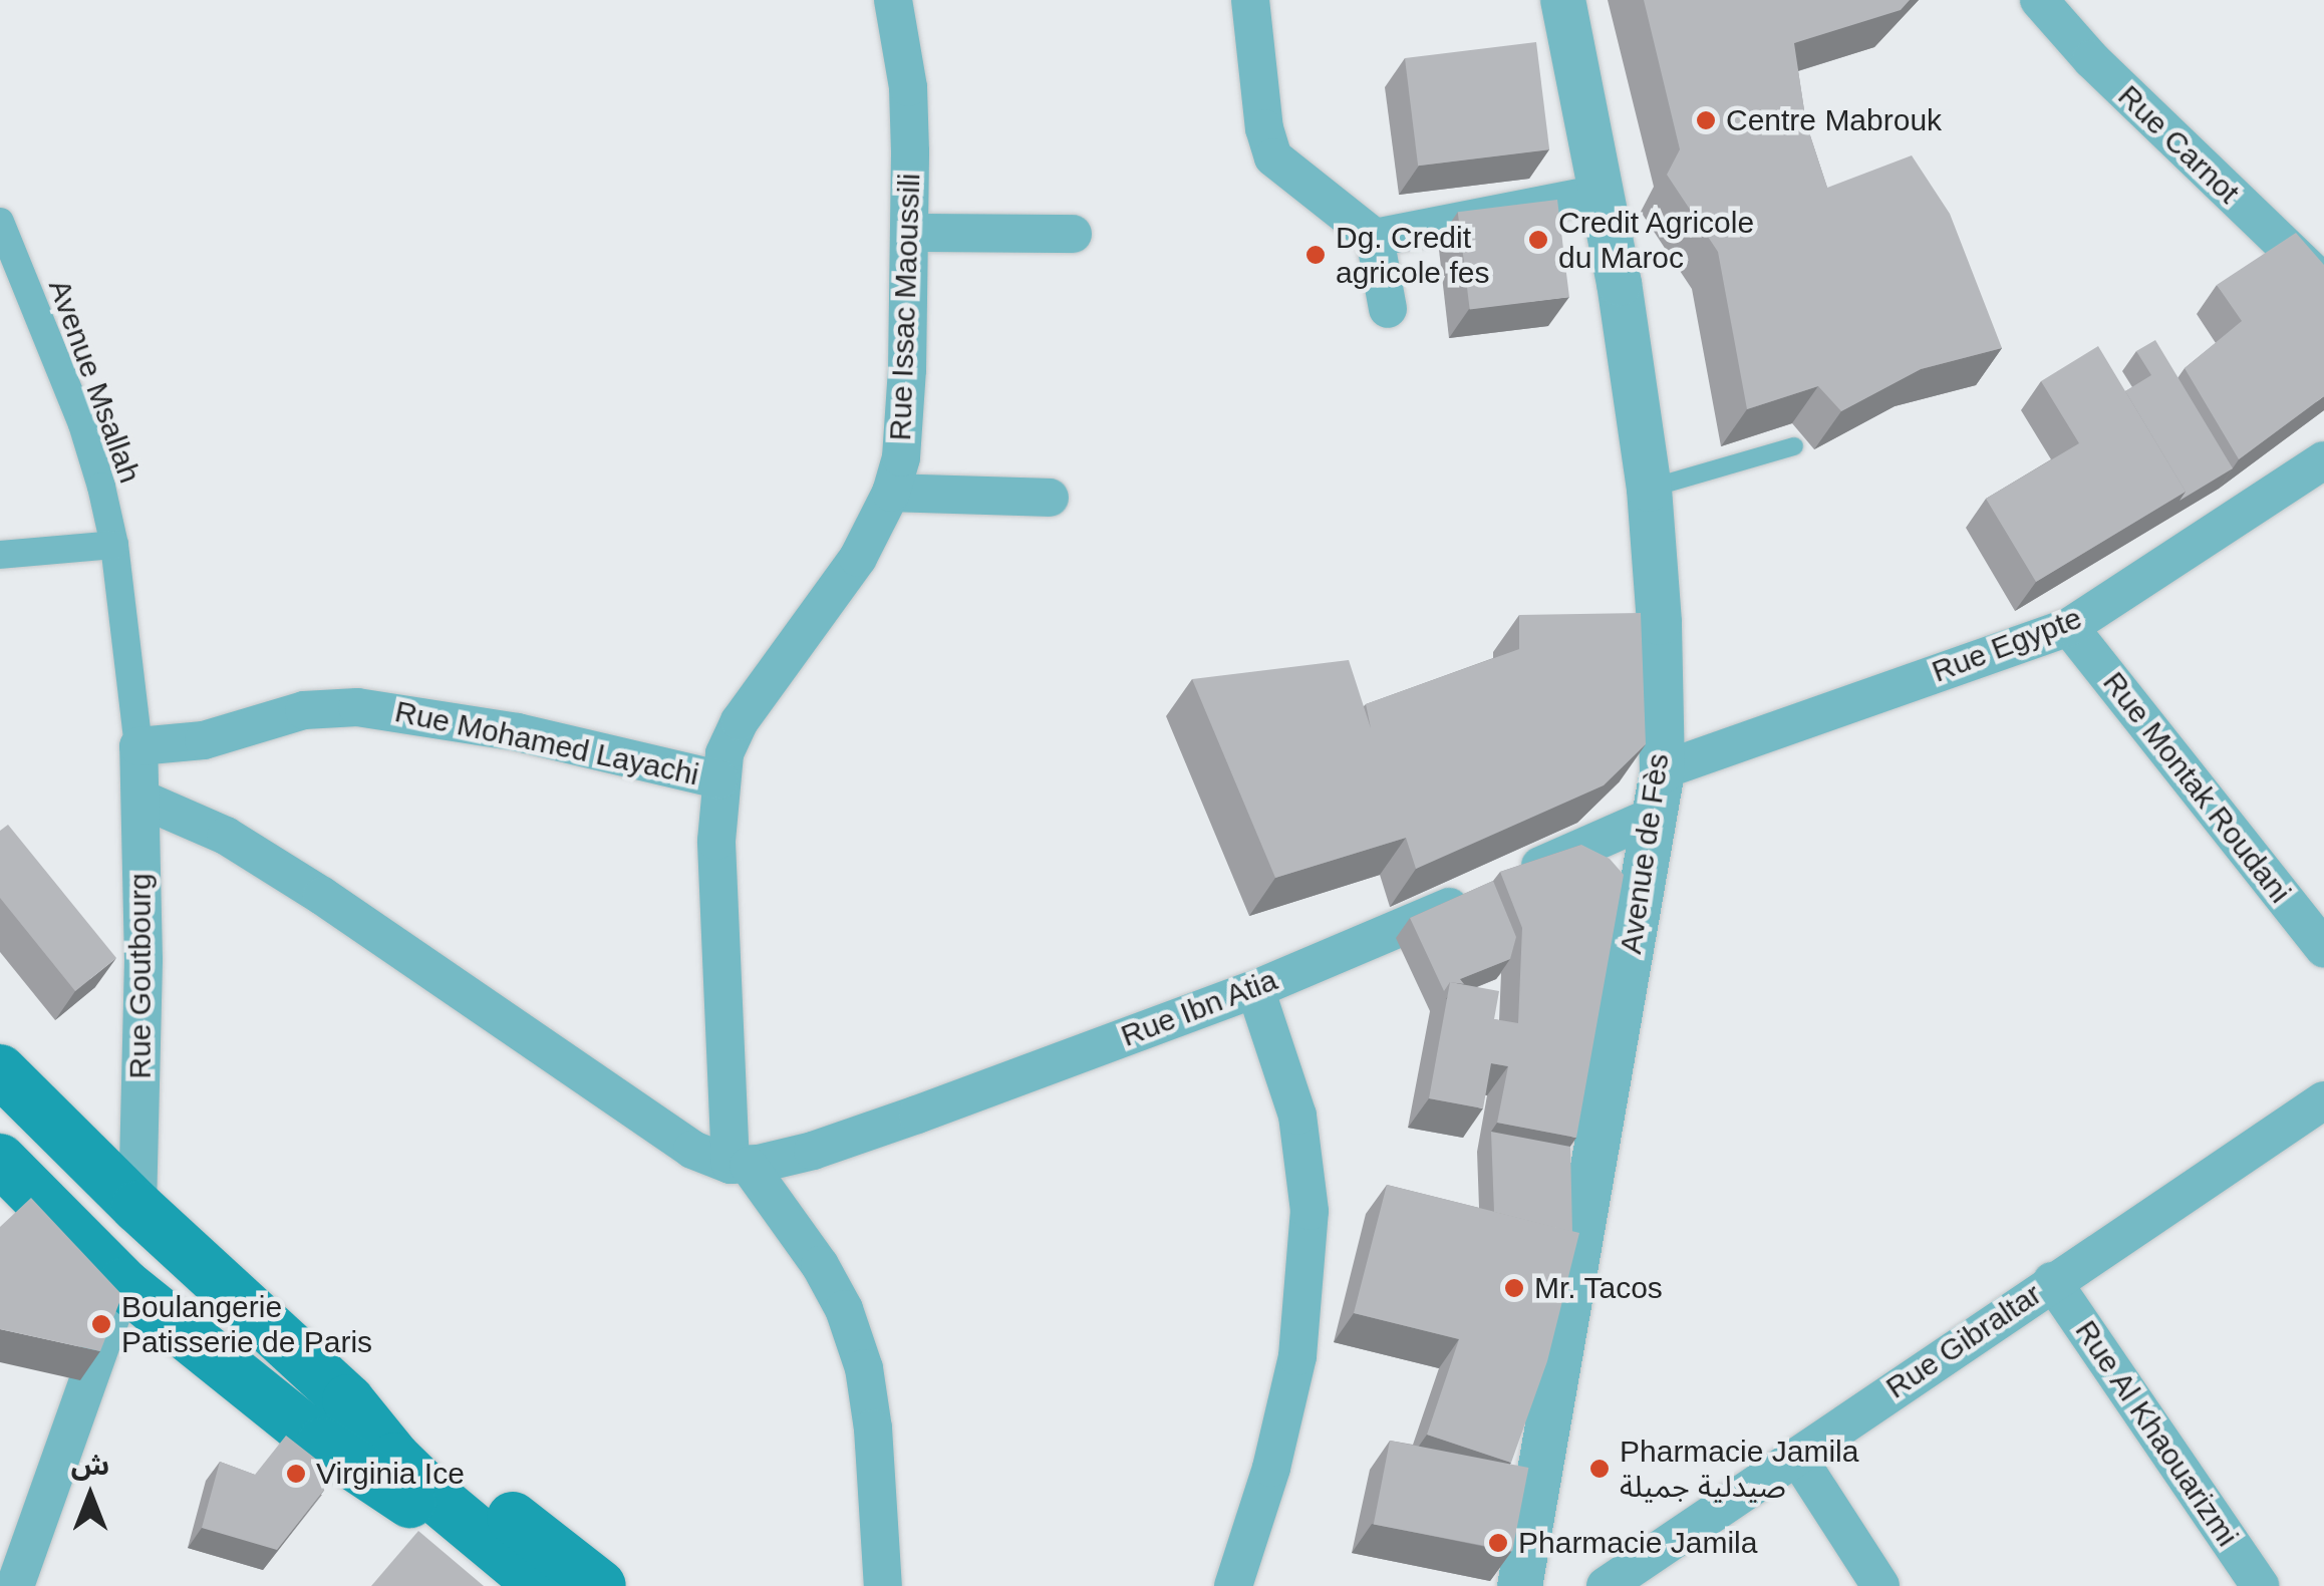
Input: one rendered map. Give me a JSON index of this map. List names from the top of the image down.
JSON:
{
  "streets": {
    "street": [
      "Rue Carnot",
      "Rue Issac Maoussili",
      "Avenue Msallah",
      "Rue Egypte",
      "Rue Mohamed Layachi",
      "Rue Montak Roudani",
      "Avenue de Fès",
      "Rue Goutbourg",
      "Rue Ibn Atia",
      "Rue Gibraltar",
      "Rue Al Khaouarizmi"
    ]
  },
  "crossings": [
    ["Rue Issac Maoussili", "Rue Mohamed Layachi"],
    ["Rue Issac Maoussili", "Rue Ibn Atia"],
    ["Avenue Msallah", "Rue Mohamed Layachi"],
    ["Avenue Msallah", "Rue Goutbourg"],
    ["Rue Egypte", "Rue Montak Roudani"],
    ["Rue Egypte", "Avenue de Fès"],
    ["Rue Mohamed Layachi", "Rue Goutbourg"],
    ["Rue Gibraltar", "Rue Al Khaouarizmi"]
  ],
  "places": [
    "Centre Mabrouk",
    "Credit Agricole du Maroc",
    "Dg. Credit agricole fes",
    "Mr. Tacos",
    "Boulangerie Patisserie de Paris",
    "Pharmacie Jamila صيدلية جميلة",
    "Virginia Ice",
    "Pharmacie Jamila"
  ],
  "north": "top"
}
